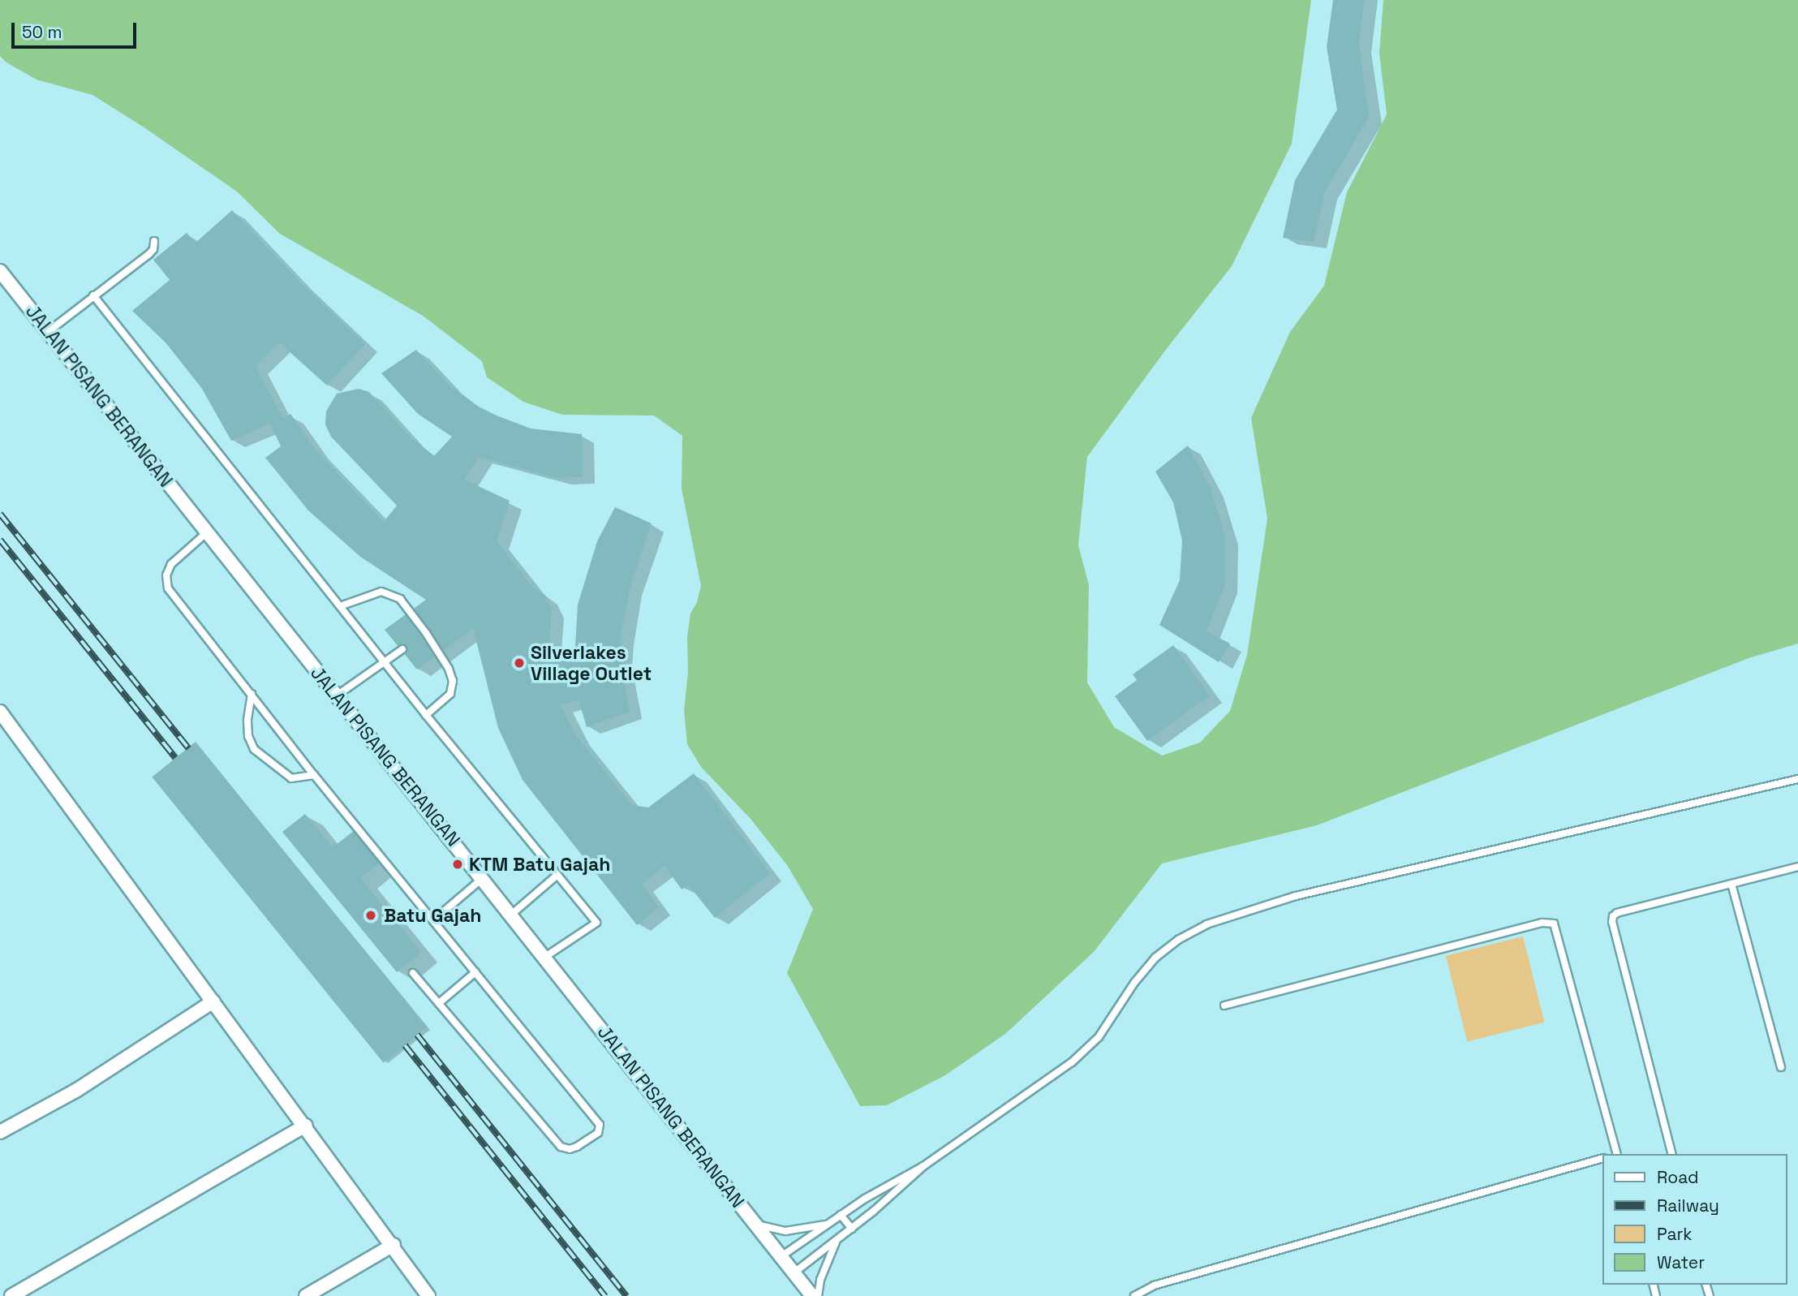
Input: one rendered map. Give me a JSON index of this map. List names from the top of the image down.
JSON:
{
  "streets": {
    "street": ["JALAN PISANG BERANGAN"]
  },
  "places": ["Silverlakes Village Outlet", "KTM Batu Gajah", "Batu Gajah"],
  "legend": [
    "Road",
    "Railway",
    "Park",
    "Water"
  ],
  "scale_bar": "50 m"
}
